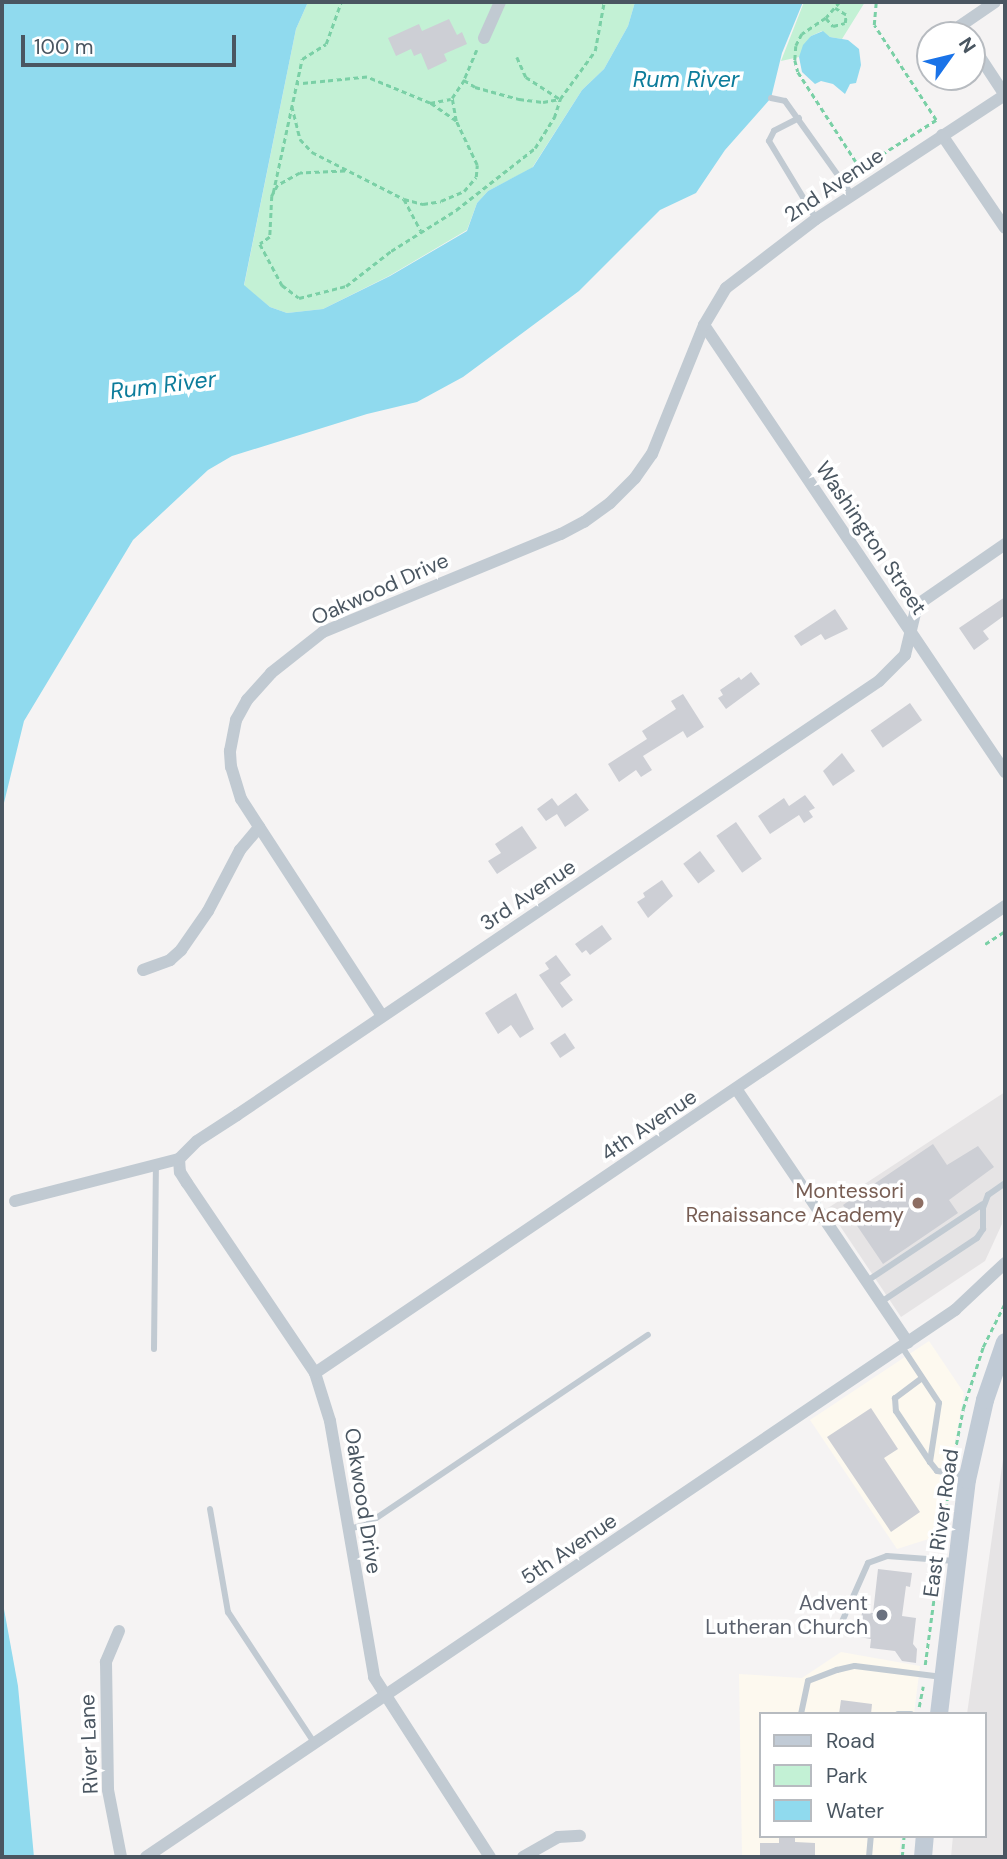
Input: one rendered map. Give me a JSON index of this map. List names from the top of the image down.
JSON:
{
  "streets": {
    "main road": ["East River Road"],
    "street": [
      "2nd Avenue",
      "Washington Street",
      "Oakwood Drive",
      "3rd Avenue",
      "4th Avenue",
      "5th Avenue",
      "River Lane"
    ]
  },
  "crossings": [
    ["2nd Avenue", "Washington Street"],
    ["2nd Avenue", "Oakwood Drive"],
    ["Washington Street", "Oakwood Drive"],
    ["Washington Street", "3rd Avenue"],
    ["Oakwood Drive", "3rd Avenue"],
    ["Oakwood Drive", "4th Avenue"],
    ["Oakwood Drive", "5th Avenue"]
  ],
  "water": ["Rum River"],
  "places": ["Montessori Renaissance Academy", "Advent Lutheran Church"],
  "legend": ["Road", "Park", "Water"],
  "scale_bar": "100 m",
  "north": "top right"
}
